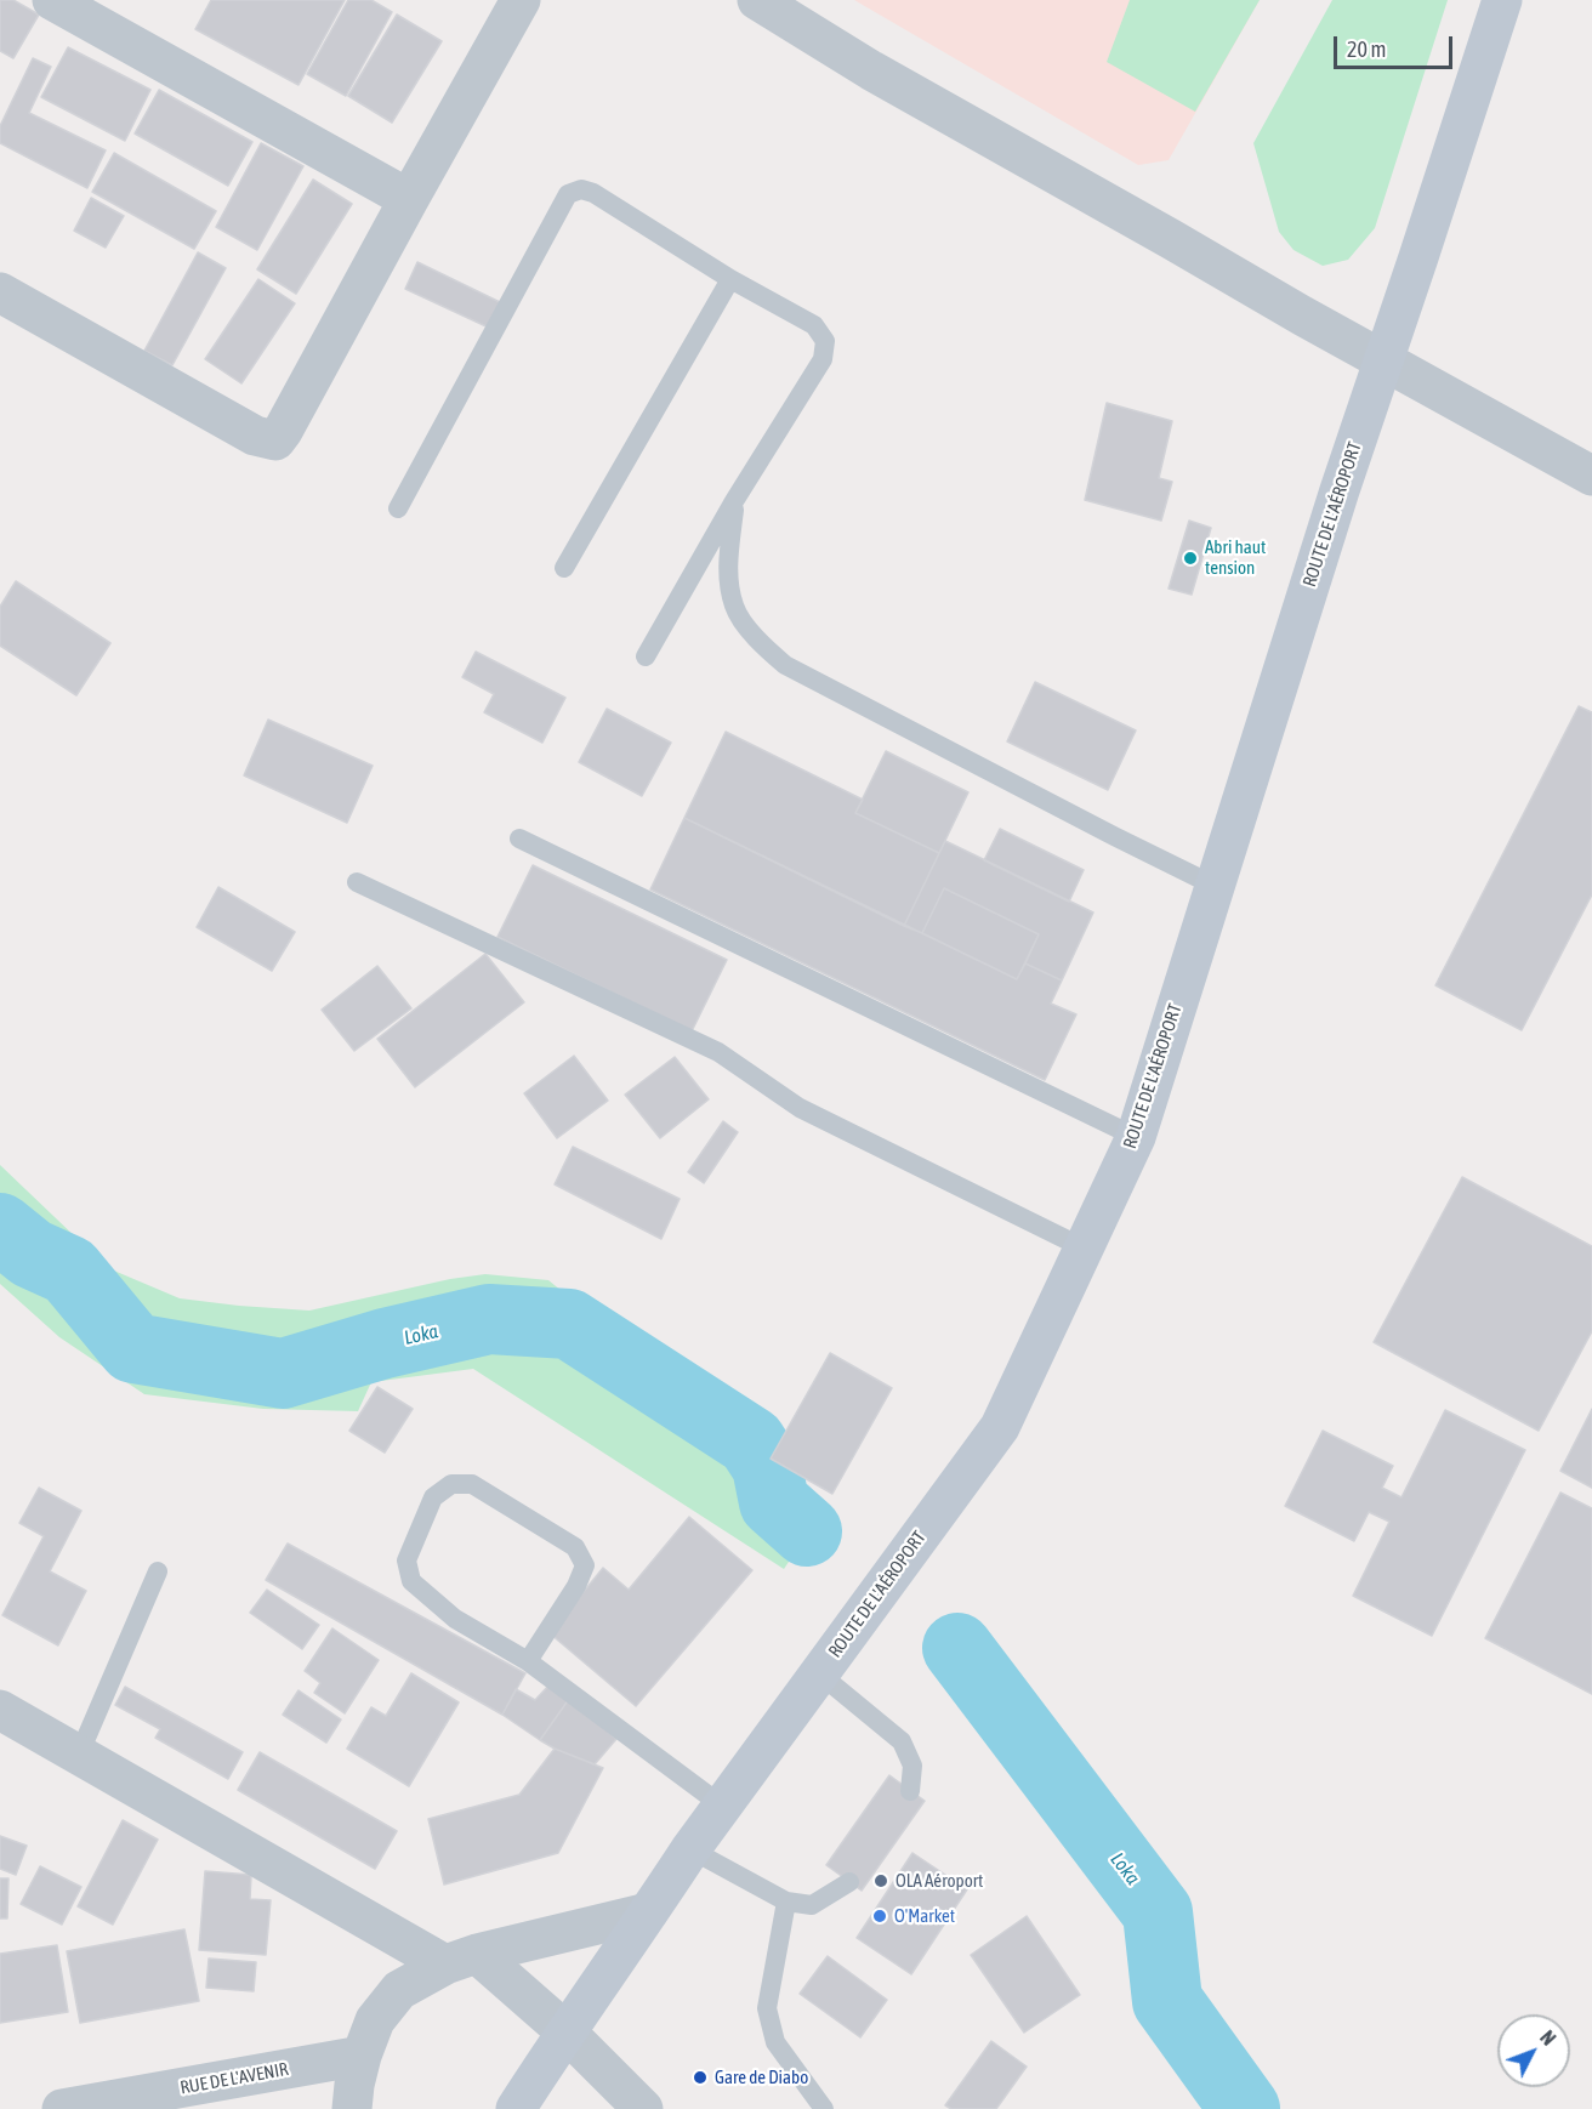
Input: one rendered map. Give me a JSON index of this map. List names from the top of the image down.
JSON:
{
  "streets": {
    "main road": ["ROUTE DE L'AÉROPORT"],
    "street": ["RUE DE L'AVENIR"]
  },
  "water": ["Loka"],
  "places": [
    "Abri haut tension",
    "OLA Aéroport",
    "O'Market",
    "Gare de Diabo"
  ],
  "scale_bar": "20 m",
  "north": "top right"
}
